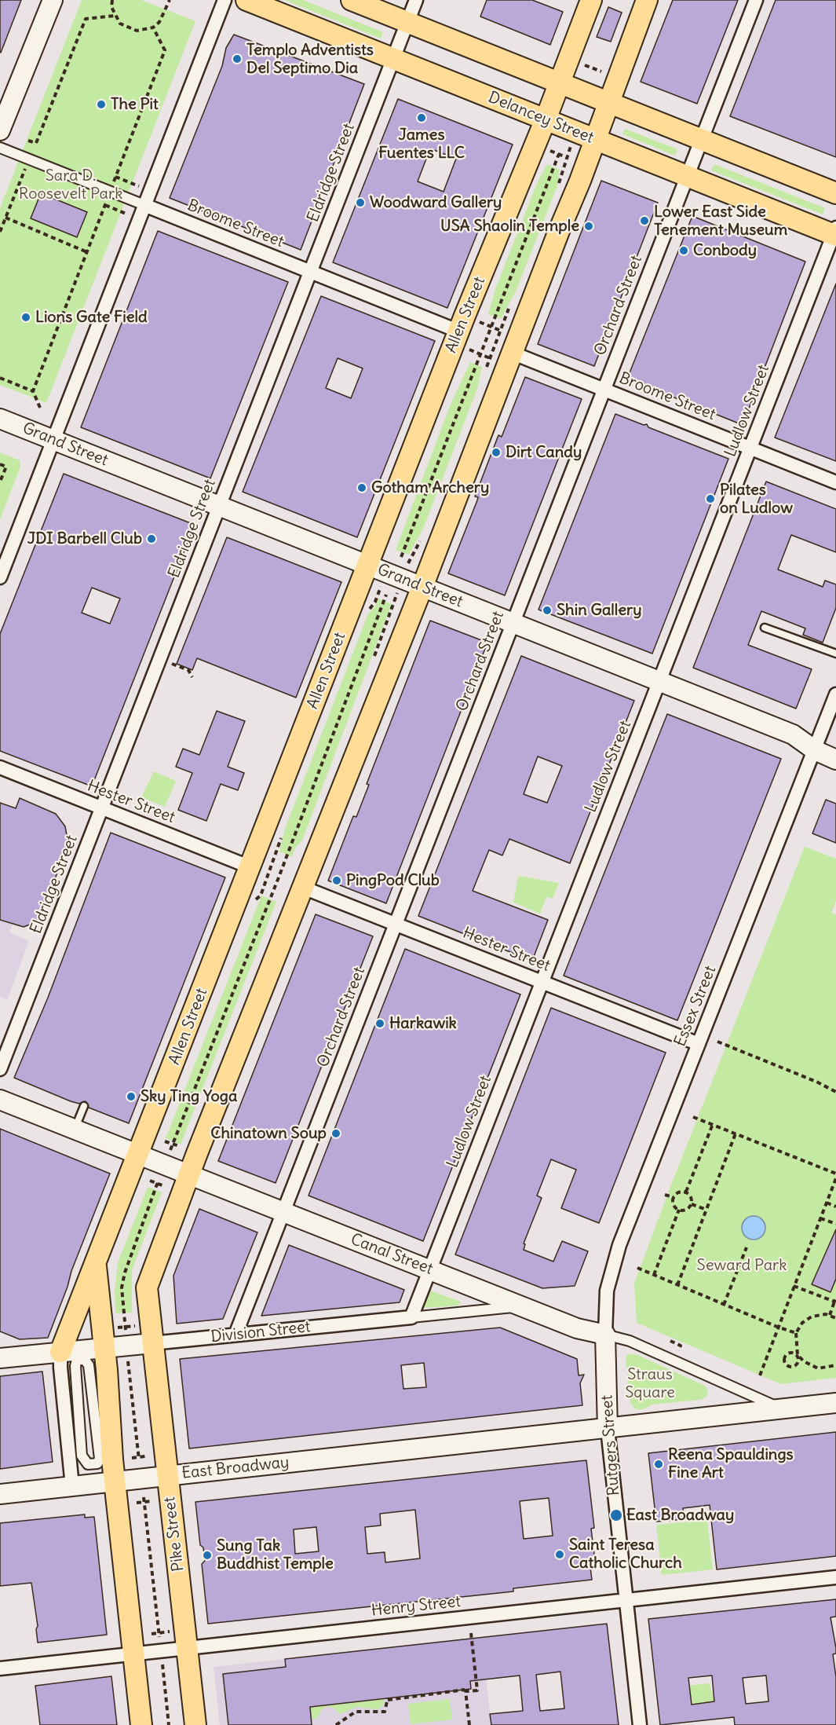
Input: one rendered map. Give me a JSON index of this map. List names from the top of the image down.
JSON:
{
  "streets": {
    "main road": [
      "Delancey Street",
      "Allen Street",
      "Grand Street",
      "Canal Street",
      "Division Street",
      "Rutgers Street",
      "East Broadway",
      "Pike Street"
    ],
    "street": [
      "Eldridge Street",
      "Broome Street",
      "Orchard Street",
      "Ludlow Street",
      "Hester Street",
      "Essex Street",
      "Henry Street"
    ]
  },
  "crossings": [
    ["Delancey Street", "Eldridge Street"],
    ["Delancey Street", "Orchard Street"],
    ["Delancey Street", "Allen Street"],
    ["Delancey Street", "Ludlow Street"],
    ["Eldridge Street", "Broome Street"],
    ["Eldridge Street", "Grand Street"],
    ["Eldridge Street", "Hester Street"],
    ["Broome Street", "Orchard Street"],
    ["Broome Street", "Allen Street"],
    ["Broome Street", "Ludlow Street"],
    ["Orchard Street", "Grand Street"],
    ["Orchard Street", "Hester Street"],
    ["Orchard Street", "Canal Street"],
    ["Orchard Street", "Division Street"],
    ["Allen Street", "Grand Street"],
    ["Allen Street", "Hester Street"],
    ["Allen Street", "Canal Street"],
    ["Allen Street", "Division Street"],
    ["Ludlow Street", "Grand Street"],
    ["Ludlow Street", "Hester Street"],
    ["Ludlow Street", "Canal Street"],
    ["Ludlow Street", "Division Street"],
    ["Grand Street", "Essex Street"],
    ["Hester Street", "Essex Street"],
    ["Essex Street", "Canal Street"],
    ["Essex Street", "Rutgers Street"],
    ["Canal Street", "Division Street"],
    ["Canal Street", "Rutgers Street"],
    ["Canal Street", "East Broadway"],
    ["Division Street", "Pike Street"],
    ["Rutgers Street", "East Broadway"],
    ["Rutgers Street", "Henry Street"],
    ["East Broadway", "Pike Street"],
    ["Pike Street", "Henry Street"]
  ],
  "parks": ["Sara D. Roosevelt Park", "Seward Park", "Straus Square"],
  "places": [
    "Templo Adventists Del Septimo Dia",
    "The Pit",
    "James Fuentes LLC",
    "Woodward Gallery",
    "Lower East Side Tenement Museum",
    "USA Shaolin Temple",
    "Conbody",
    "Lions Gate Field",
    "Dirt Candy",
    "Gotham Archery",
    "Pilates on Ludlow",
    "JDI Barbell Club",
    "Shin Gallery",
    "PingPod Club",
    "Harkawik",
    "Sky Ting Yoga",
    "Chinatown Soup",
    "Reena Spauldings Fine Art",
    "East Broadway",
    "Saint Teresa Catholic Church",
    "Sung Tak Buddhist Temple"
  ]
}
